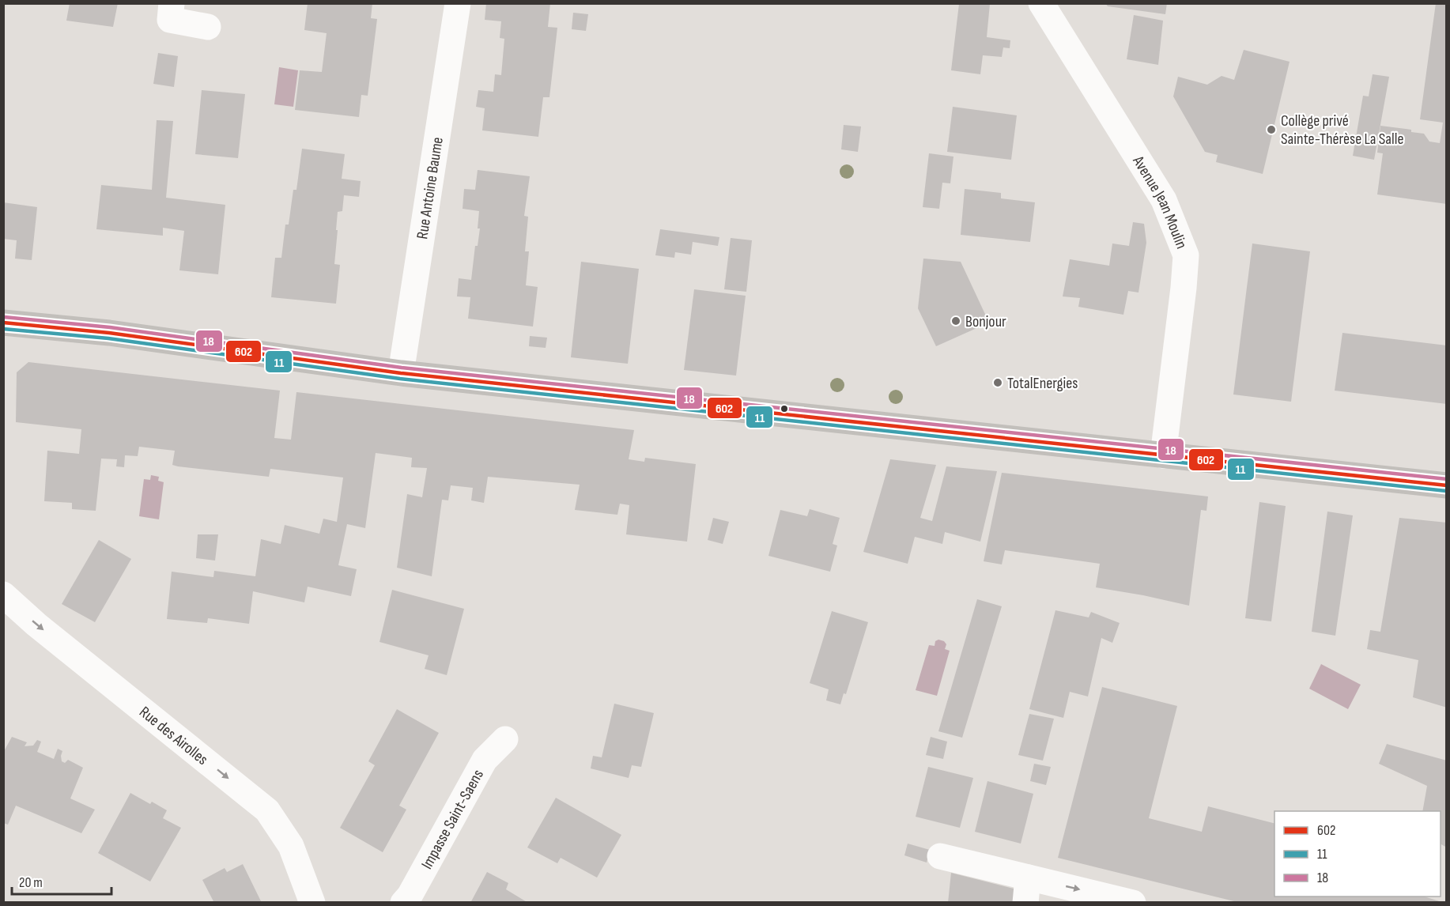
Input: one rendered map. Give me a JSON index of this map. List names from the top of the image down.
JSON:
{
  "streets": {
    "street": [
      "Rue Antoine Baume",
      "Avenue Jean Moulin",
      "Rue des Airolles",
      "Impasse Saint-Saens"
    ]
  },
  "one_way": ["Rue des Airolles"],
  "places": ["Collège privé Sainte-Thérèse La Salle", "Bonjour", "TotalEnergies"],
  "lines": ["transit line 18", "transit line 602", "transit line 11"],
  "legend": ["602", "11", "18"],
  "scale_bar": "20 m"
}
